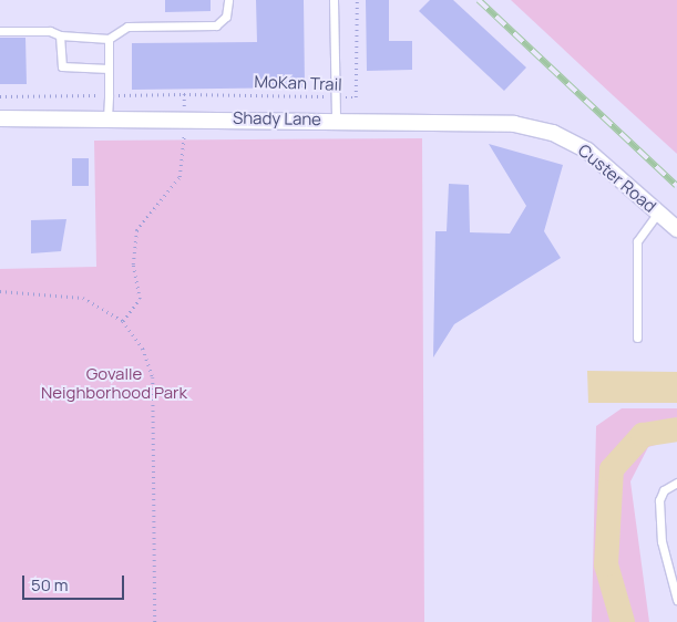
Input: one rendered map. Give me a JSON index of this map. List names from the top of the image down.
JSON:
{
  "streets": {
    "street": ["Shady Lane", "Custer Road"],
    "path": ["MoKan Trail"]
  },
  "crossings": [
    ["Shady Lane", "Custer Road"]
  ],
  "parks": ["Govalle Neighborhood Park"],
  "scale_bar": "50 m"
}
